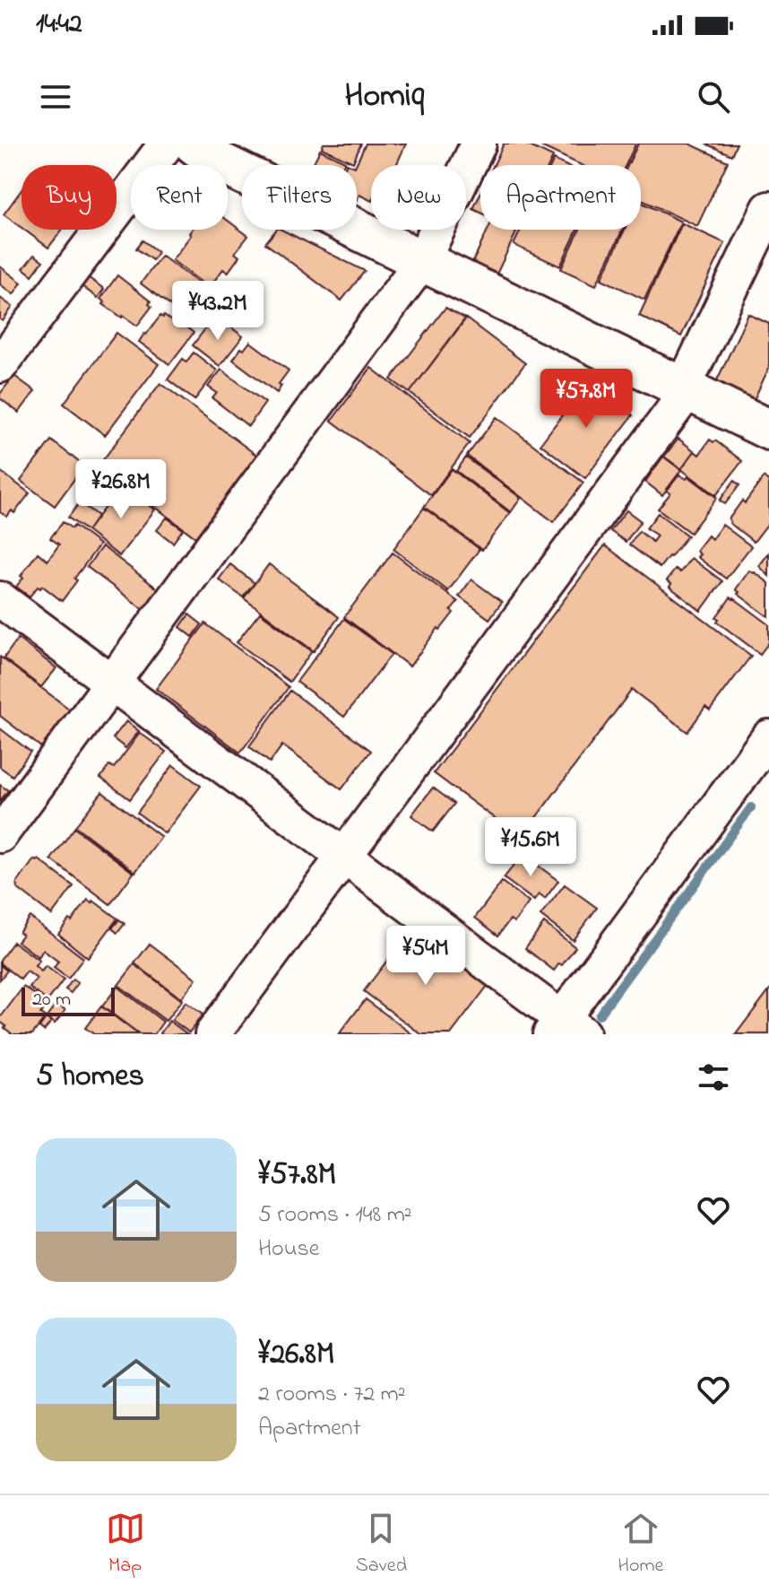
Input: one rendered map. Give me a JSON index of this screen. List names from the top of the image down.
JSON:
{
  "scale_bar": "20 m",
  "page": {
    "status": "14:42",
    "header": "Homiq",
    "chip": [
      "Buy",
      "Rent",
      "Filters",
      "New",
      "Apartment"
    ],
    "price": [
      "¥43.2M",
      "¥57.8M",
      "¥26.8M",
      "¥15.6M",
      "¥54M"
    ],
    "scale": "20 m",
    "heading": "5 homes",
    "list": [
      {
        "name": "¥57.8M",
        "note": "5 rooms · 148 m² · House"
      },
      {
        "name": "¥26.8M",
        "note": "2 rooms · 72 m² · Apartment"
      }
    ],
    "tabs": ["Map", "Saved", "Home"]
  }
}
